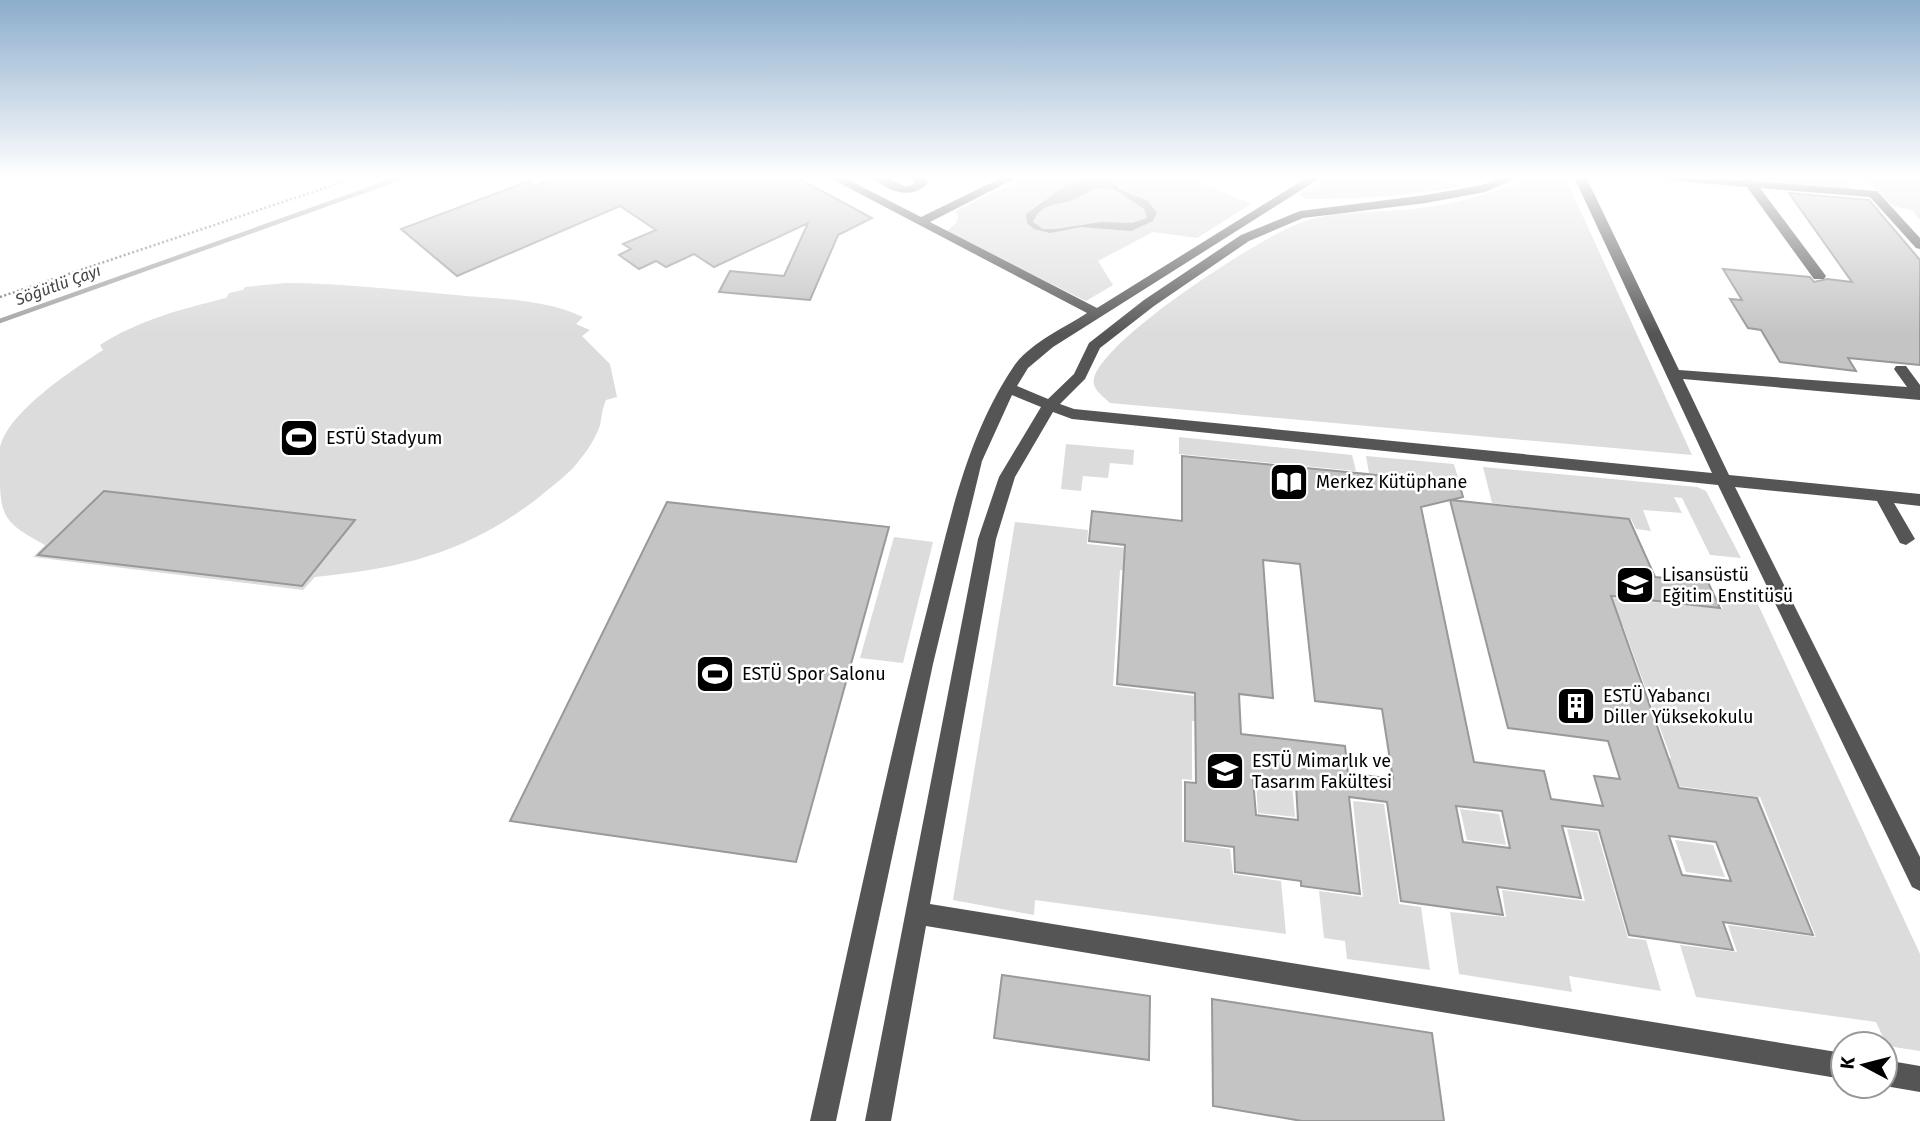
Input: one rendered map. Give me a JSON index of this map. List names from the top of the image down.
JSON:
{
  "water": ["Söğütlü Çayı"],
  "places": {
    "sports": ["ESTÜ Stadyum", "ESTÜ Spor Salonu"],
    "library": ["Merkez Kütüphane"],
    "school or university": ["Lisansüstü Eğitim Enstitüsü", "ESTÜ Mimarlık ve Tasarım Fakültesi"],
    "building": ["ESTÜ Yabancı Diller Yüksekokulu"]
  },
  "north": "left"
}
